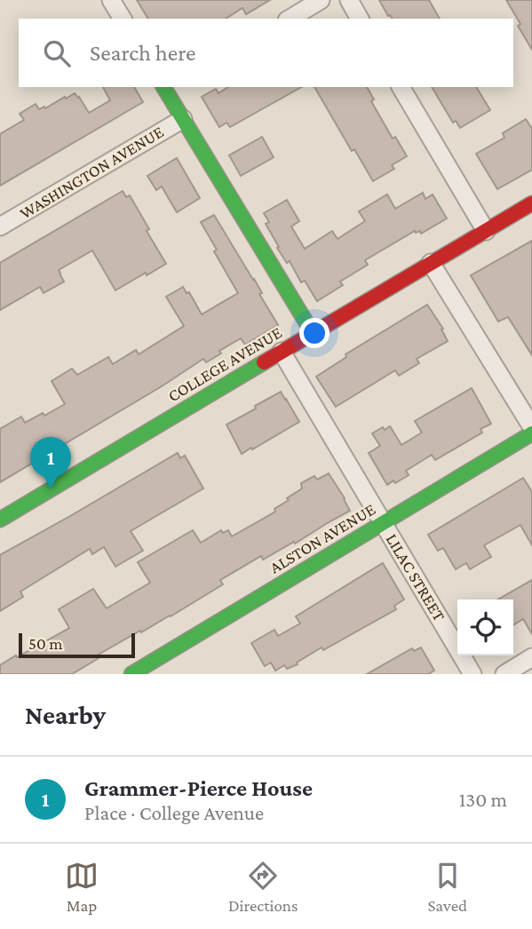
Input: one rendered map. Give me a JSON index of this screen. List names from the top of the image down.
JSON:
{
  "streets": {
    "street": [
      "WASHINGTON AVENUE",
      "COLLEGE AVENUE",
      "ALSTON AVENUE",
      "LILAC STREET"
    ]
  },
  "crossings": [
    ["COLLEGE AVENUE", "LILAC STREET"],
    ["ALSTON AVENUE", "LILAC STREET"]
  ],
  "scale_bar": "50 m",
  "page": {
    "search": "Search here",
    "pins": "1",
    "scale": "50 m",
    "heading": "Nearby",
    "list": [
      {
        "mark": "1",
        "name": "Grammer-Pierce House",
        "note": "Place · College Avenue",
        "value": "130 m"
      }
    ],
    "nav": ["Map", "Directions", "Saved"]
  }
}
